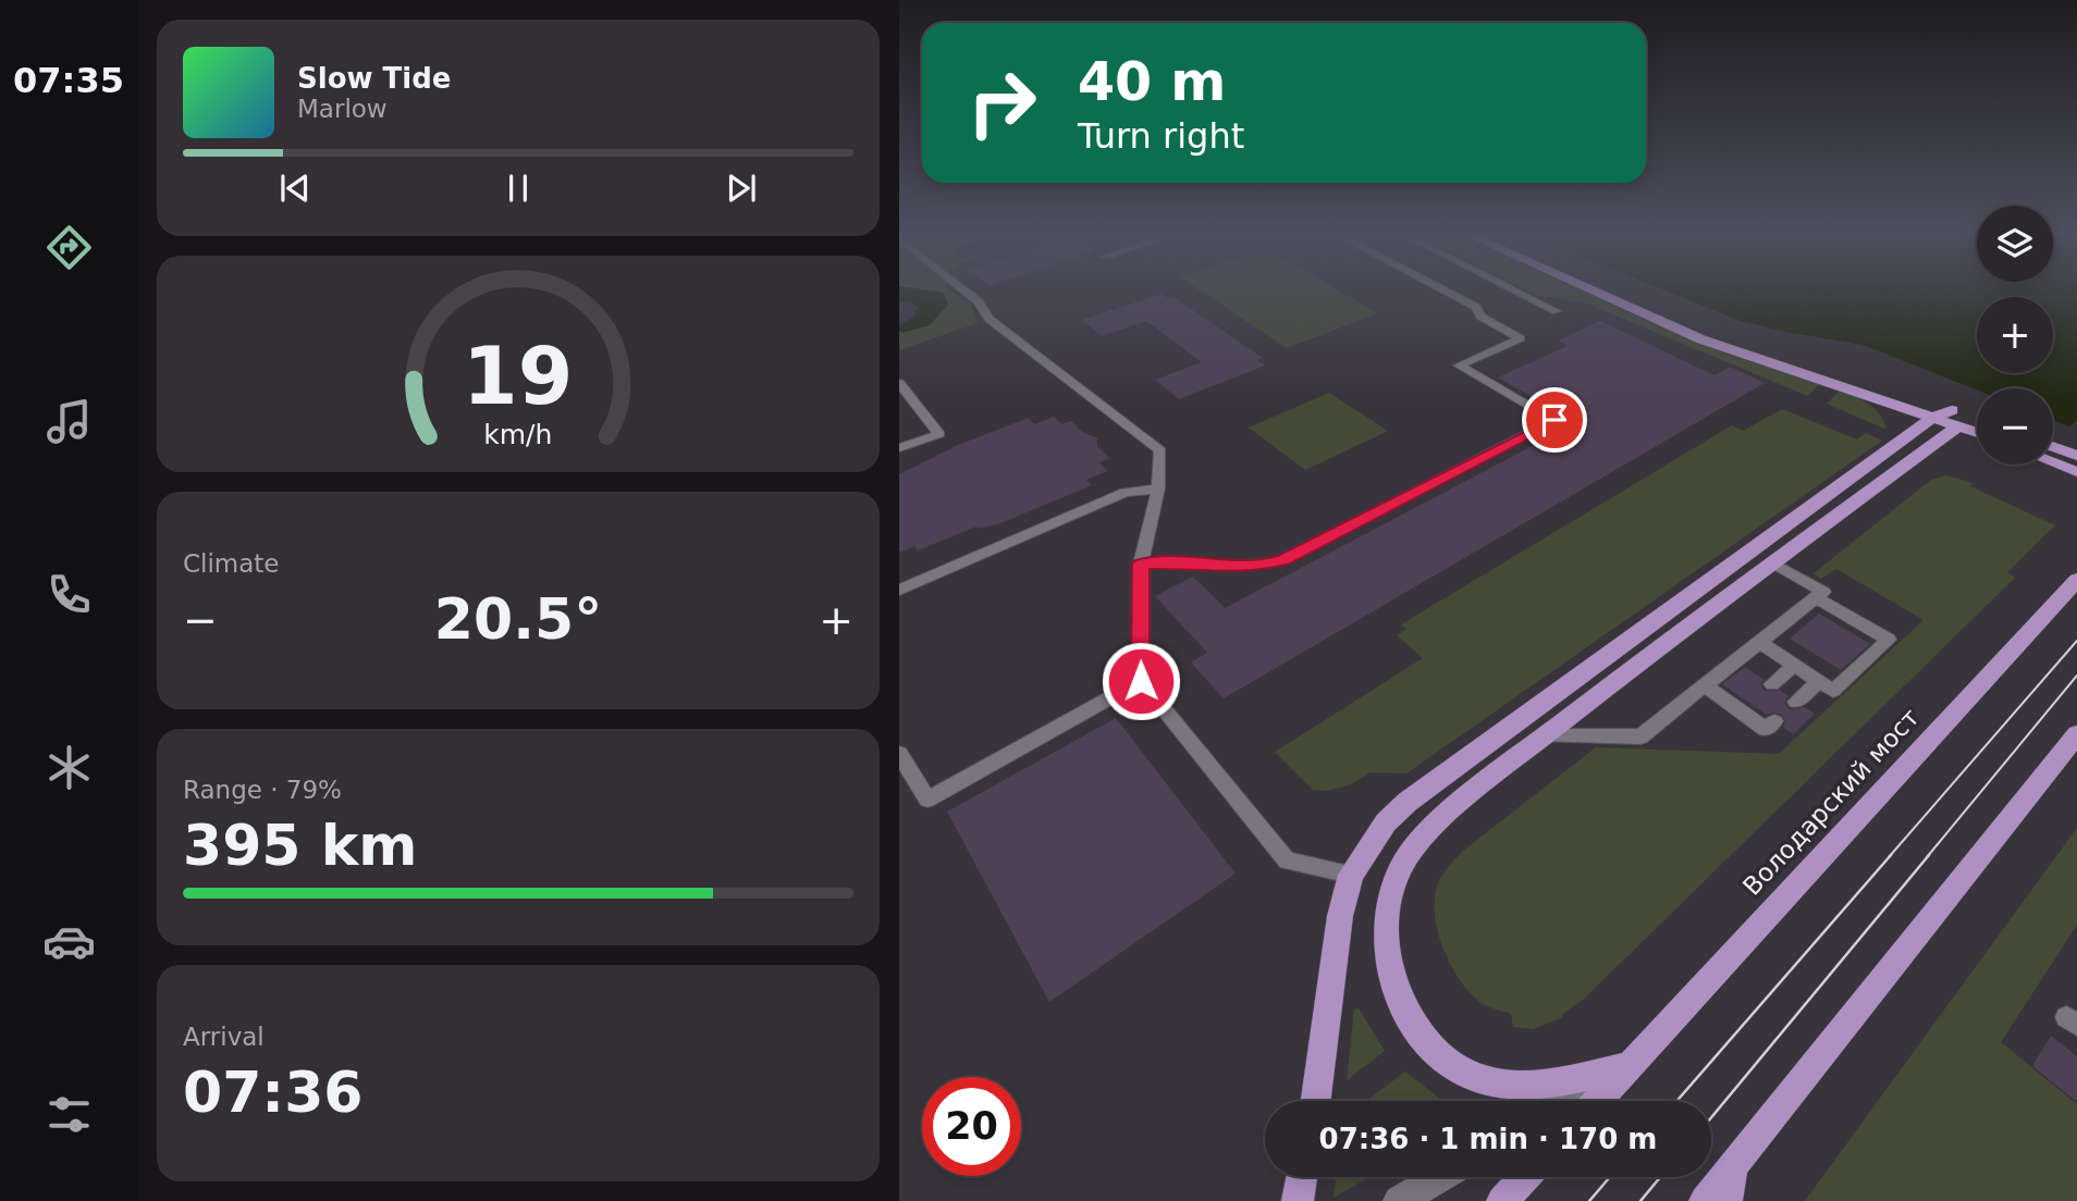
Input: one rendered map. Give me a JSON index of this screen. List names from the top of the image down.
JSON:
{
  "streets": {
    "main road": ["Володарский мост"]
  },
  "page": {
    "tabs": "07:35",
    "turn": ["40 m", "Turn right"],
    "song": ["Slow Tide", "Marlow"],
    "map_buttons": ["+", "−"],
    "tile": [
      "Climate",
      ["Range · 79%", "395 km"],
      ["Arrival", "07:36"]
    ],
    "heat": ["−", "20.5°", "+"],
    "limit": "20",
    "trip": "07:36 · 1 min · 170 m",
    "gauge": ["19", "km/h"]
  }
}
